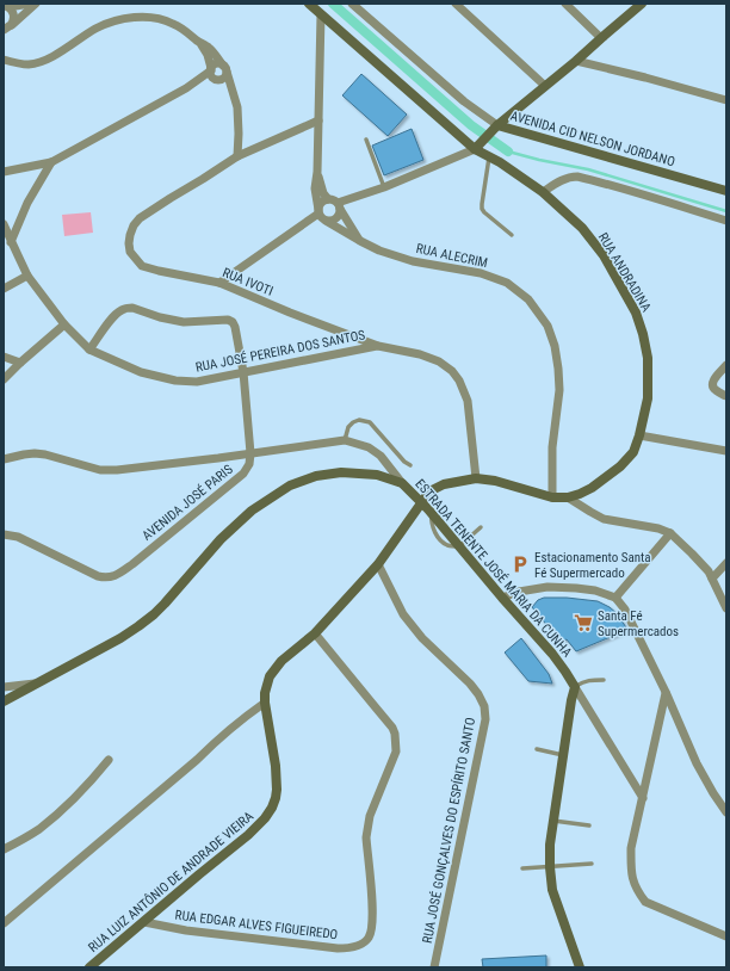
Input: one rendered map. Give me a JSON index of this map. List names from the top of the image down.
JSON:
{
  "streets": {
    "main road": [
      "AVENIDA CID NELSON JORDANO",
      "RUA ANDRADINA",
      "ESTRADA TENENTE JOSÉ MARIA DA CUNHA",
      "RUA LUIZ ANTÔNIO DE ANDRADE VIEIRA"
    ],
    "street": [
      "RUA ALECRIM",
      "RUA IVOTI",
      "RUA JOSÉ PEREIRA DOS SANTOS",
      "AVENIDA JOSÉ PARIS",
      "RUA JOSÉ GONÇALVES DO ESPÍRITO SANTO",
      "RUA EDGAR ALVES FIGUEIREDO"
    ]
  },
  "crossings": [
    ["RUA ALECRIM", "RUA ANDRADINA"],
    ["RUA ANDRADINA", "RUA IVOTI"],
    ["RUA ANDRADINA", "ESTRADA TENENTE JOSÉ MARIA DA CUNHA"],
    ["RUA ANDRADINA", "RUA LUIZ ANTÔNIO DE ANDRADE VIEIRA"],
    ["RUA IVOTI", "RUA JOSÉ PEREIRA DOS SANTOS"],
    ["ESTRADA TENENTE JOSÉ MARIA DA CUNHA", "RUA LUIZ ANTÔNIO DE ANDRADE VIEIRA"],
    ["RUA JOSÉ GONÇALVES DO ESPÍRITO SANTO", "RUA LUIZ ANTÔNIO DE ANDRADE VIEIRA"],
    ["RUA LUIZ ANTÔNIO DE ANDRADE VIEIRA", "RUA EDGAR ALVES FIGUEIREDO"]
  ],
  "places": {
    "parking": ["Estacionamento Santa Fé Supermercado"],
    "supermarket": ["Santa Fé Supermercados"]
  }
}
